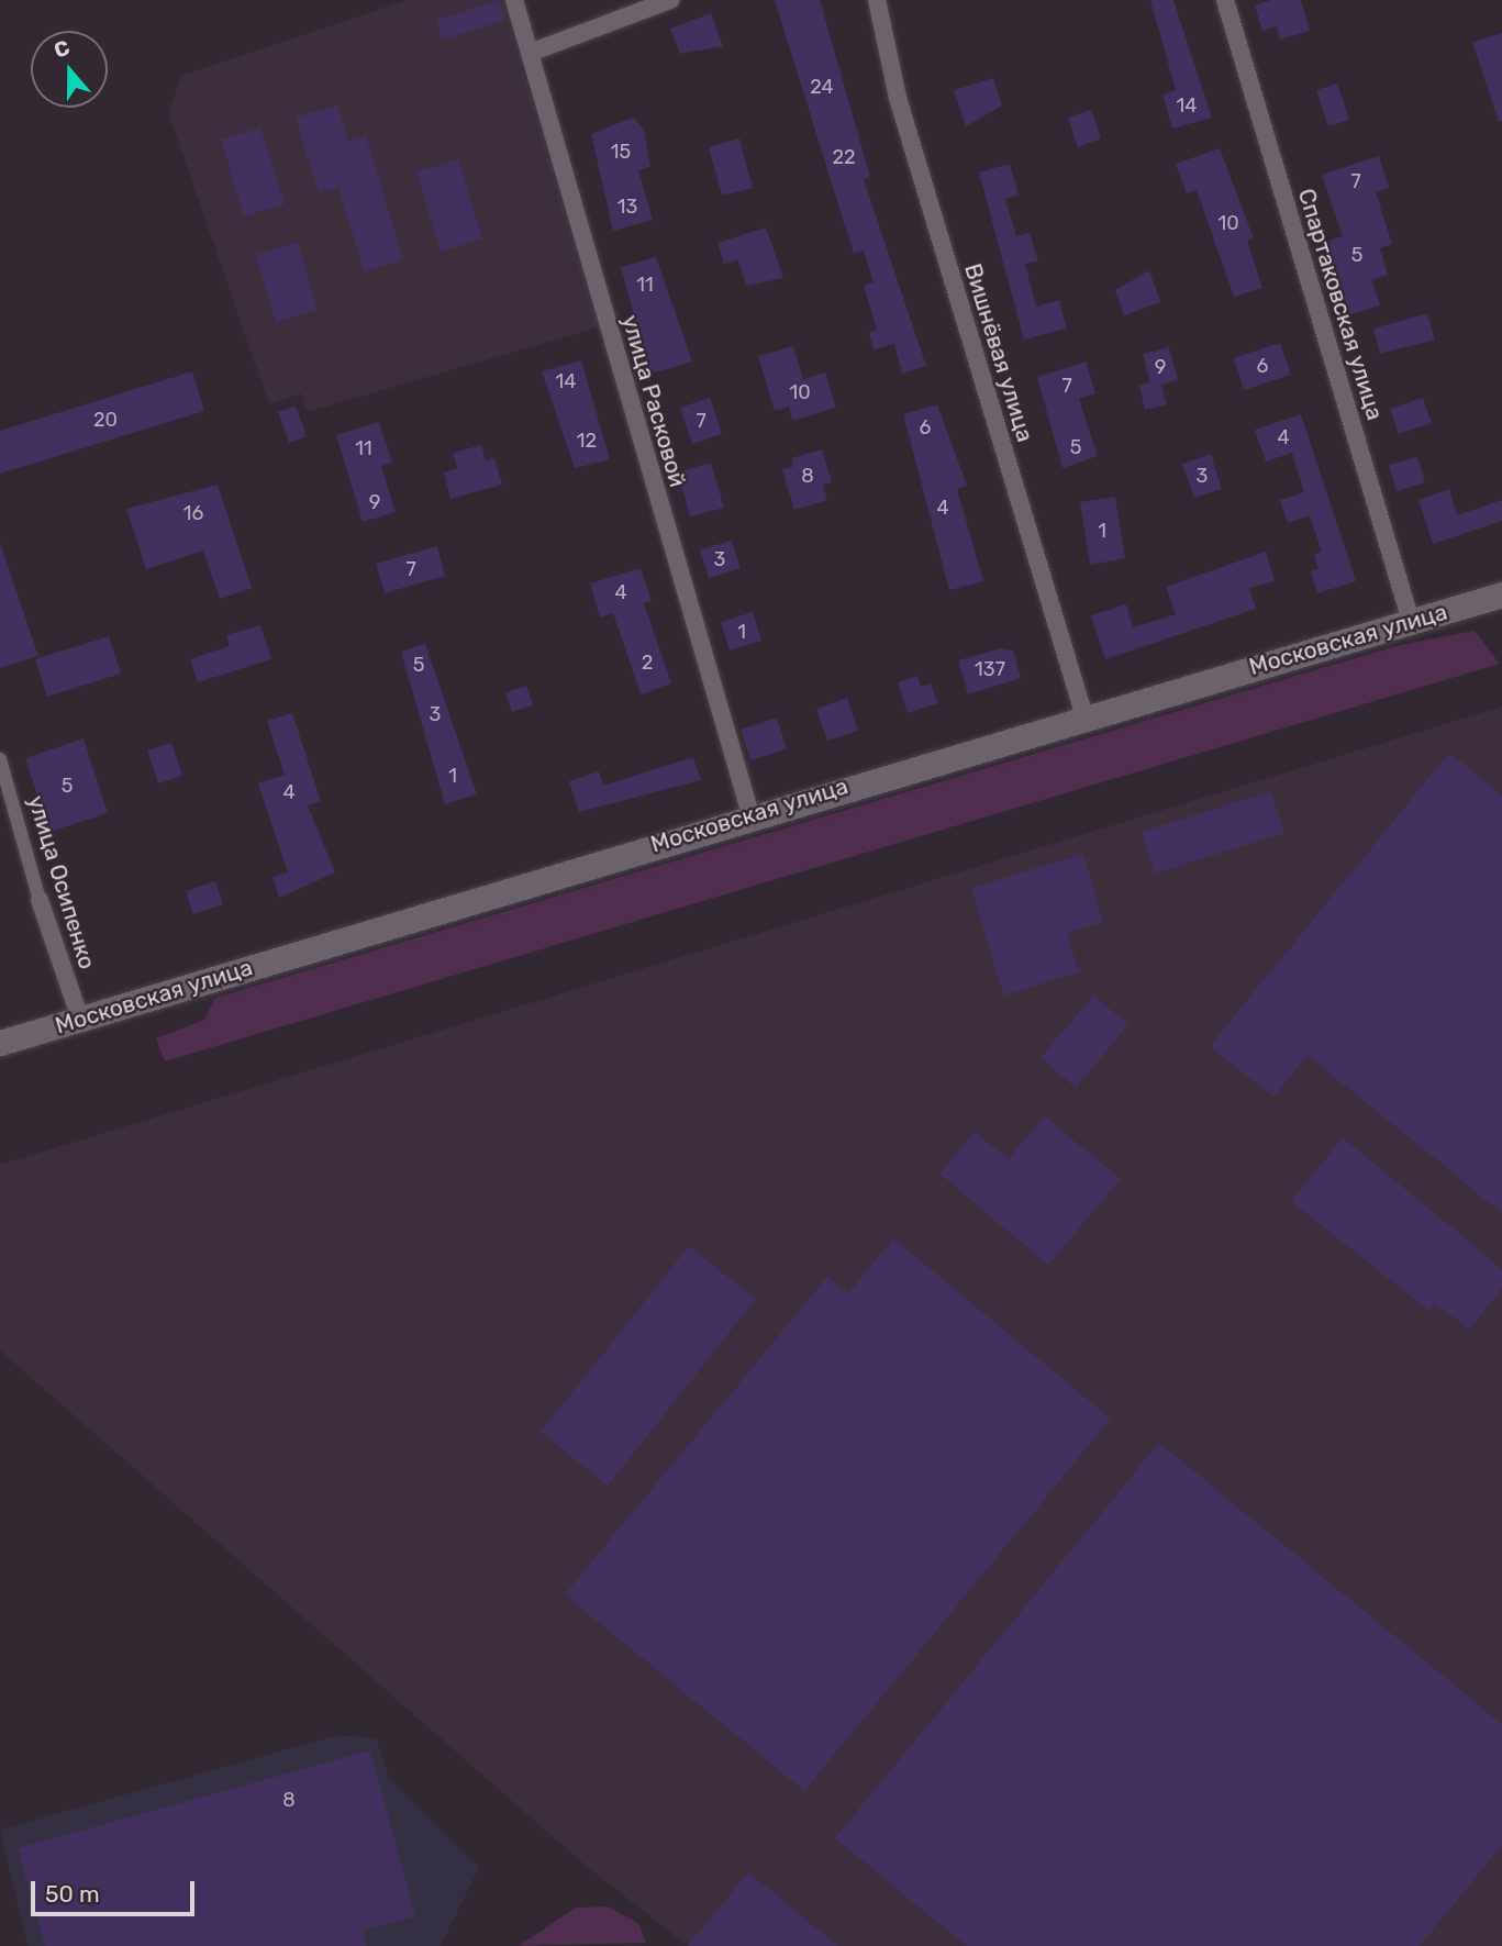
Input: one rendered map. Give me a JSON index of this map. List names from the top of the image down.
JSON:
{
  "streets": {
    "main road": ["Московская улица"],
    "street": [
      "Спартаковская улица",
      "Вишнёвая улица",
      "улица Расковой",
      "улица Осипенко"
    ]
  },
  "crossings": [
    ["Спартаковская улица", "Московская улица"],
    ["Вишнёвая улица", "Московская улица"],
    ["улица Расковой", "Московская улица"],
    ["Московская улица", "улица Осипенко"]
  ],
  "house_numbers": [
    "24",
    "14",
    "15",
    "22",
    "7",
    "13",
    "10",
    "5",
    "11",
    "6",
    "9",
    "14",
    "7",
    "10",
    "20",
    "7",
    "6",
    "4",
    "12",
    "5",
    "11",
    "8",
    "3",
    "9",
    "4",
    "16",
    "1",
    "3",
    "7",
    "4",
    "1",
    "2",
    "5",
    "137",
    "3",
    "1",
    "5",
    "4",
    "8"
  ],
  "scale_bar": "50 m",
  "north": "top"
}
